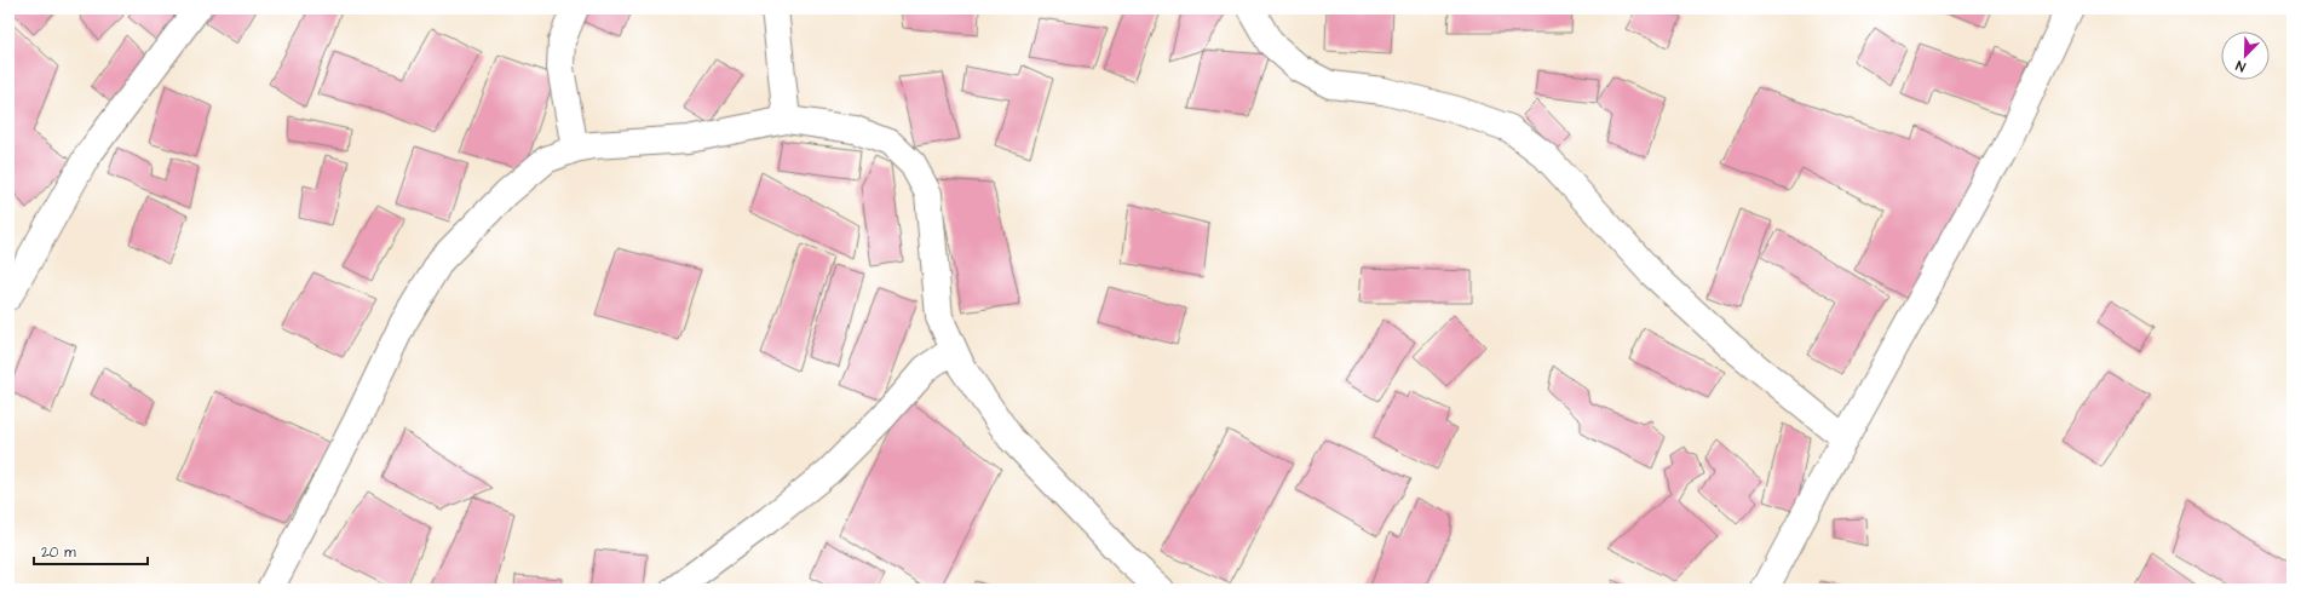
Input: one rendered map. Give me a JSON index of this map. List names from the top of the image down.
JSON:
{
  "scale_bar": "20 m",
  "north": "bottom left"
}
